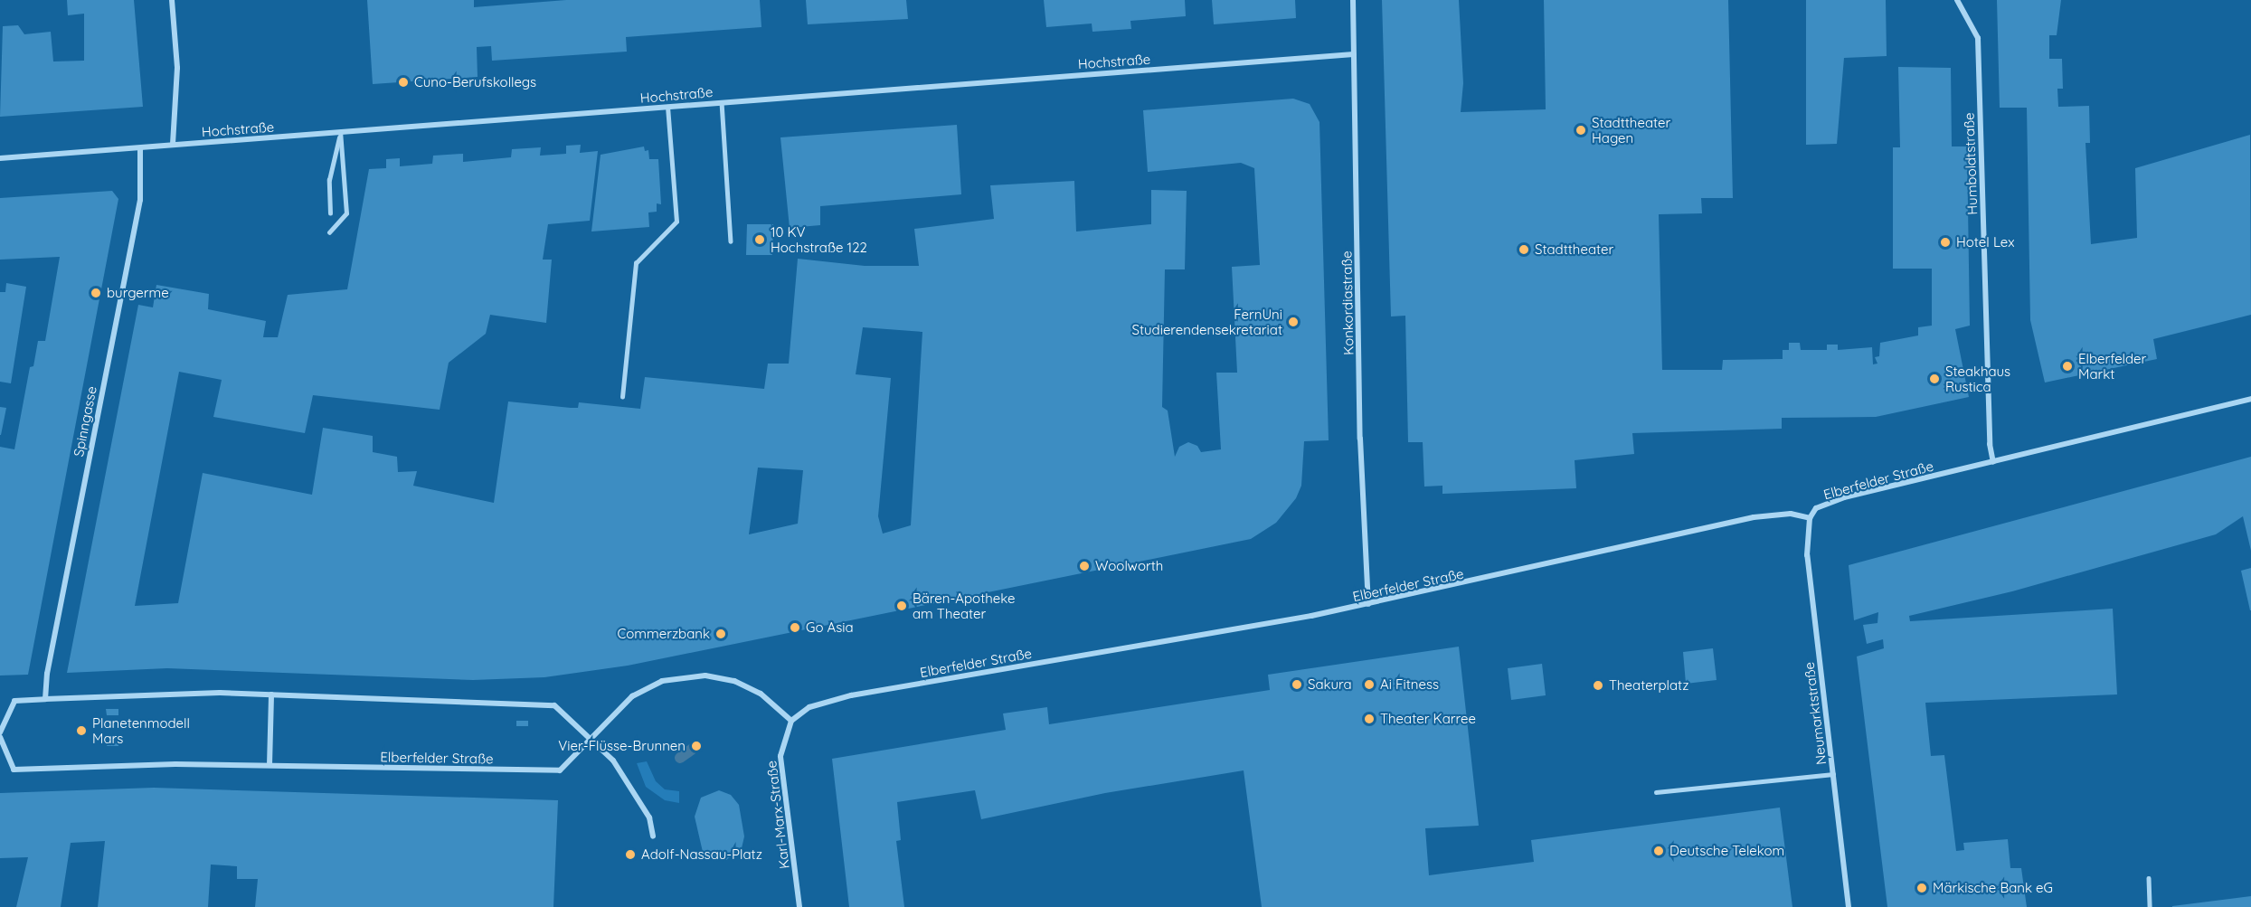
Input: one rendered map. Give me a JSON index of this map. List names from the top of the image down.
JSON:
{
  "streets": {
    "street": [
      "Hochstraße",
      "Humboldtstraße",
      "Konkordiastraße",
      "Spinngasse",
      "Elberfelder Straße",
      "Neumarktstraße",
      "Karl-Marx-Straße"
    ]
  },
  "crossings": [
    ["Hochstraße", "Konkordiastraße"],
    ["Hochstraße", "Spinngasse"],
    ["Humboldtstraße", "Elberfelder Straße"],
    ["Konkordiastraße", "Elberfelder Straße"],
    ["Elberfelder Straße", "Neumarktstraße"],
    ["Elberfelder Straße", "Karl-Marx-Straße"]
  ],
  "places": [
    "Cuno-Berufskollegs",
    "Stadttheater Hagen",
    "10 KV Hochstraße 122",
    "Hotel Lex",
    "Stadttheater",
    "burgerme",
    "FernUni Studierendensekretariat",
    "Elberfelder Markt",
    "Steakhaus Rustica",
    "Woolworth",
    "Bären-Apotheke am Theater",
    "Go Asia",
    "Commerzbank",
    "Sakura",
    "Ai Fitness",
    "Theaterplatz",
    "Theater Karree",
    "Planetenmodell Mars",
    "Vier-Flüsse-Brunnen",
    "Deutsche Telekom",
    "Adolf-Nassau-Platz",
    "Märkische Bank eG"
  ]
}
